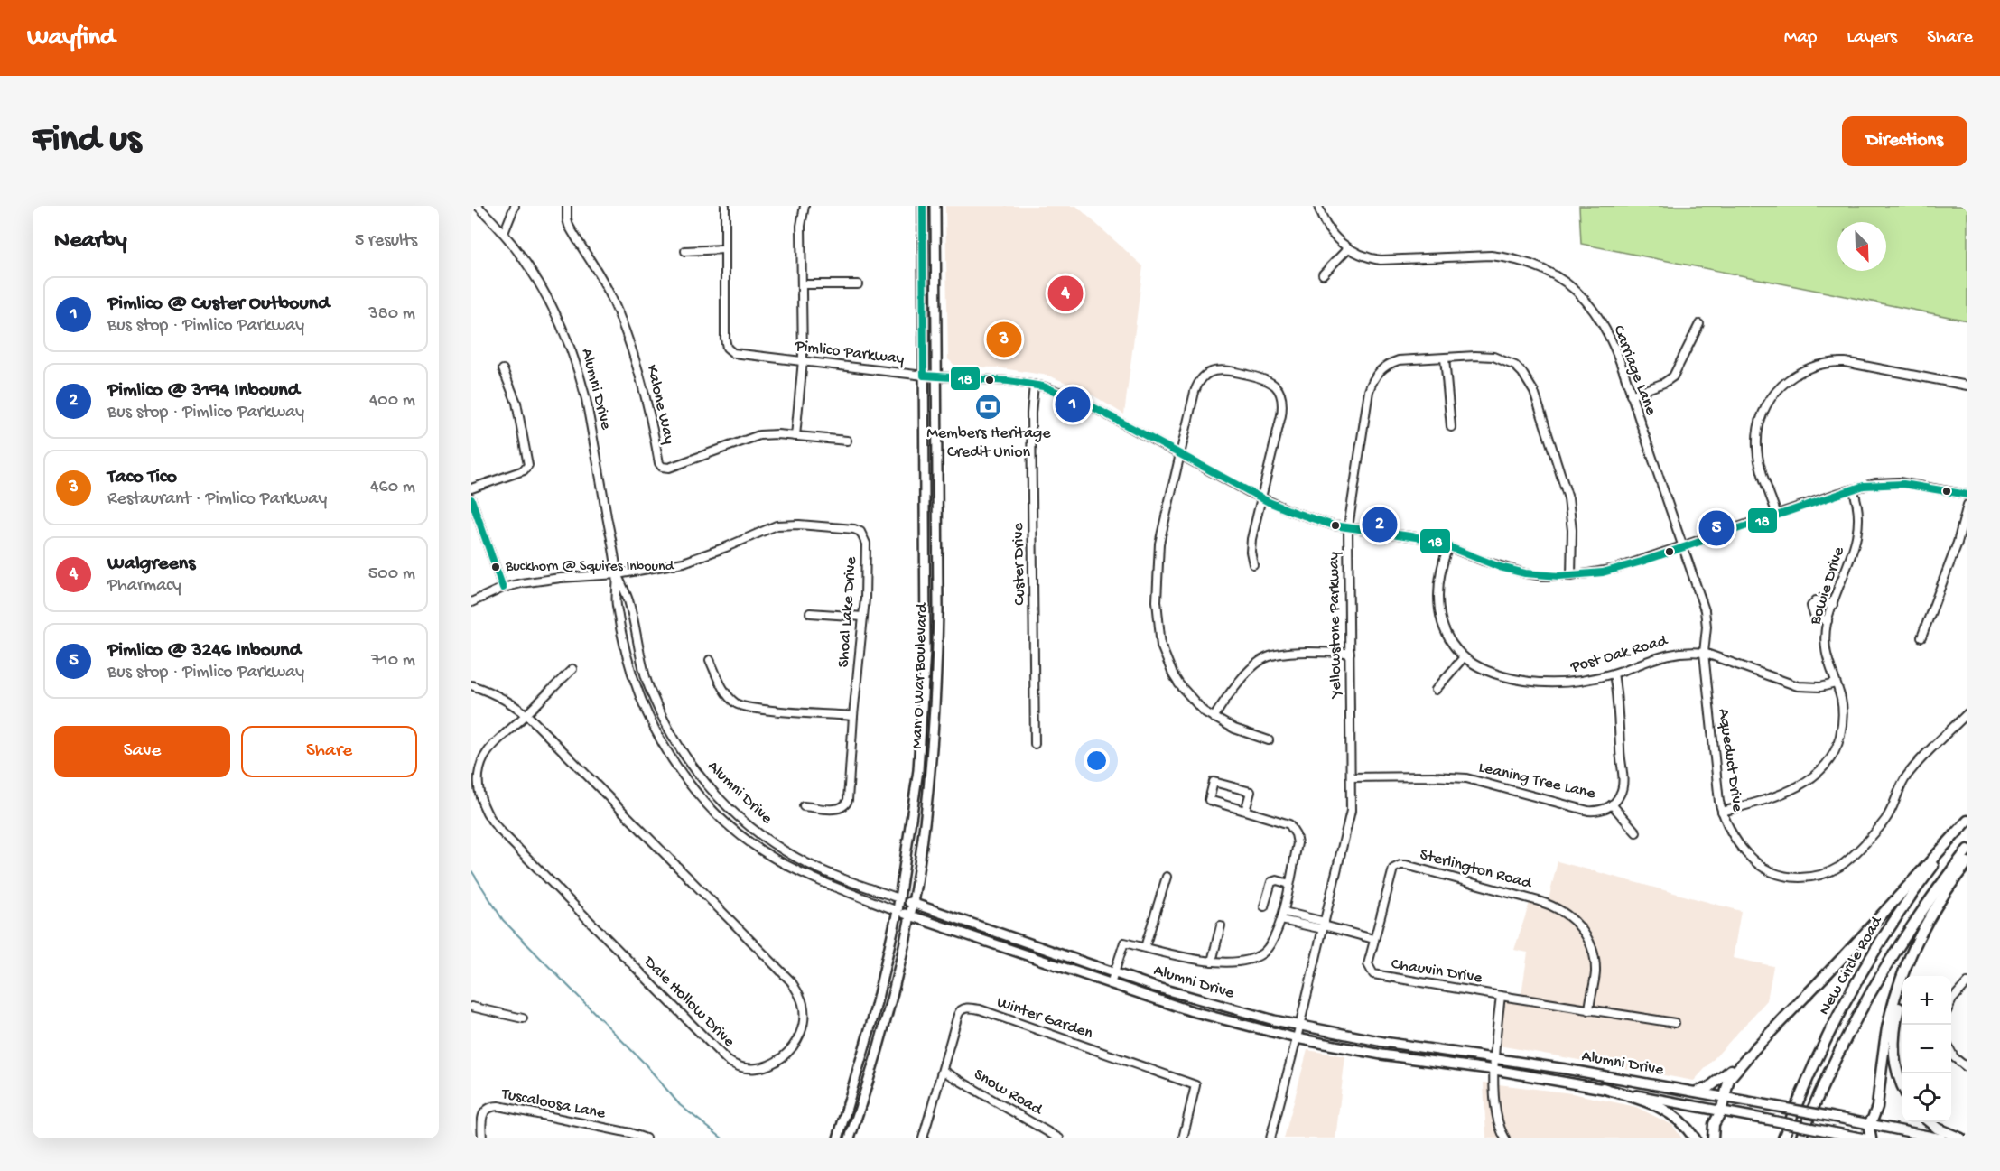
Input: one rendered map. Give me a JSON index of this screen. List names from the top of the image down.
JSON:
{
  "streets": {
    "highway": ["New Circle Road"],
    "main road": ["Alumni Drive", "Man O War Boulevard"],
    "street": [
      "Pimlico Parkway",
      "Carriage Lane",
      "Kalone Way",
      "Custer Drive",
      "Bowie Drive",
      "Shoal Lake Drive",
      "Yellowstone Parkway",
      "Post Oak Road",
      "Aqueduct Drive",
      "Leaning Tree Lane",
      "Sterlington Road",
      "Chauvin Drive",
      "Dale Hollow Drive",
      "Winter Garden",
      "Snow Road",
      "Tuscaloosa Lane"
    ]
  },
  "crossings": [
    ["Pimlico Parkway", "Carriage Lane"],
    ["Pimlico Parkway", "Custer Drive"],
    ["Pimlico Parkway", "Bowie Drive"],
    ["Pimlico Parkway", "Yellowstone Parkway"],
    ["Pimlico Parkway", "Post Oak Road"],
    ["Pimlico Parkway", "Man O War Boulevard"],
    ["Carriage Lane", "Post Oak Road"],
    ["Carriage Lane", "Aqueduct Drive"],
    ["Alumni Drive", "Shoal Lake Drive"],
    ["Alumni Drive", "Yellowstone Parkway"],
    ["Alumni Drive", "Man O War Boulevard"],
    ["Alumni Drive", "Chauvin Drive"],
    ["Bowie Drive", "Post Oak Road"],
    ["Bowie Drive", "Aqueduct Drive"],
    ["Yellowstone Parkway", "Leaning Tree Lane"],
    ["Post Oak Road", "Aqueduct Drive"],
    ["Post Oak Road", "Leaning Tree Lane"],
    ["Sterlington Road", "Chauvin Drive"],
    ["Winter Garden", "Snow Road"]
  ],
  "places": {
    "bank": ["Members Heritage Credit Union"],
    "other": ["Buckhorn @ Squires Inbound"]
  },
  "lines": ["transit line 18"],
  "north": "bottom right",
  "page": {
    "header": "Wayfind",
    "nav": ["Map", "Layers", "Share"],
    "buttons": [
      "Directions",
      ["Save", "Share"]
    ],
    "title": "Find us",
    "heading": ["Nearby", "5 results"],
    "pins": [
      "4",
      "3",
      "1",
      "2",
      "5"
    ],
    "list": [
      {
        "mark": "1",
        "name": "Pimlico @ Custer Outbound",
        "note": "Bus stop · Pimlico Parkway",
        "value": "380 m"
      },
      {
        "mark": "2",
        "name": "Pimlico @ 3194 Inbound",
        "note": "Bus stop · Pimlico Parkway",
        "value": "400 m"
      },
      {
        "mark": "3",
        "name": "Taco Tico",
        "note": "Restaurant · Pimlico Parkway",
        "value": "460 m"
      },
      {
        "mark": "4",
        "name": "Walgreens",
        "note": "Pharmacy",
        "value": "500 m"
      },
      {
        "mark": "5",
        "name": "Pimlico @ 3246 Inbound",
        "note": "Bus stop · Pimlico Parkway",
        "value": "710 m"
      }
    ],
    "map_buttons": ["+", "−"]
  }
}
